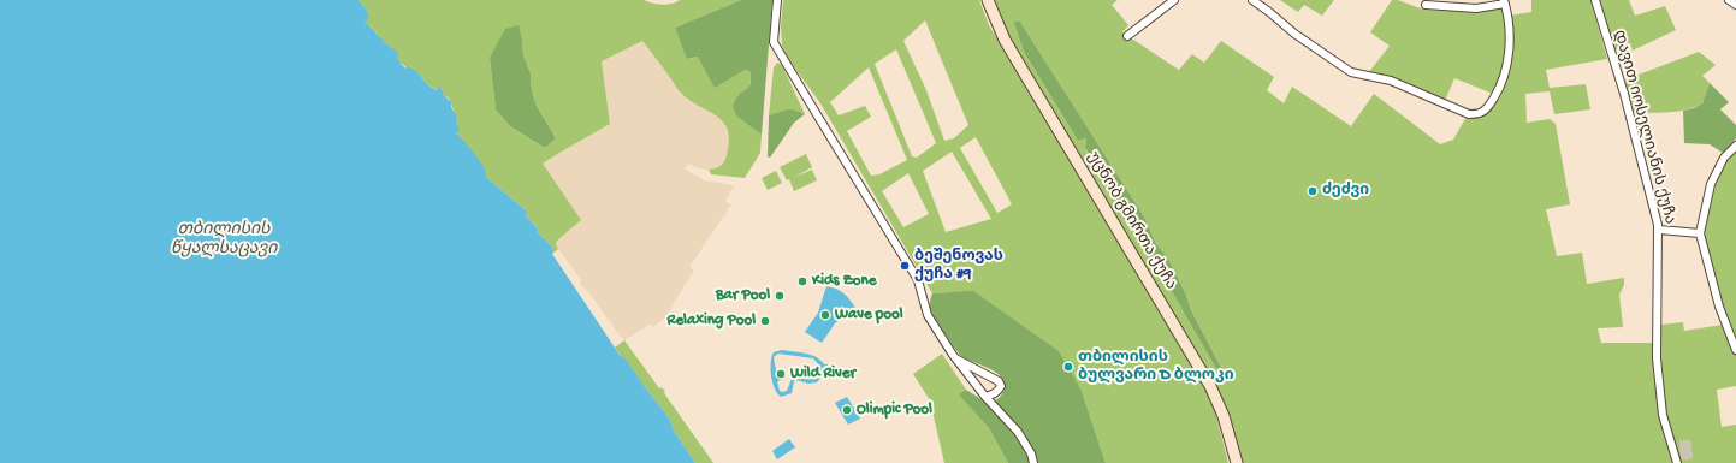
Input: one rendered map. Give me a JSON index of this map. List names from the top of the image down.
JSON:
{
  "streets": {
    "main road": ["უცნობ გმირთა ქუჩა"],
    "street": ["დავით იოსელიანის ქუჩა"]
  },
  "water": ["თბილისის წყალსაცავი"],
  "places": [
    "ძეძვი",
    "ბეშენოვას ქუჩა #9",
    "Kids Zone",
    "Bar Pool",
    "Wave pool",
    "Relaxing Pool",
    "თბილისის ბულვარი D ბლოკი",
    "Wild River",
    "Olimpic Pool"
  ]
}
